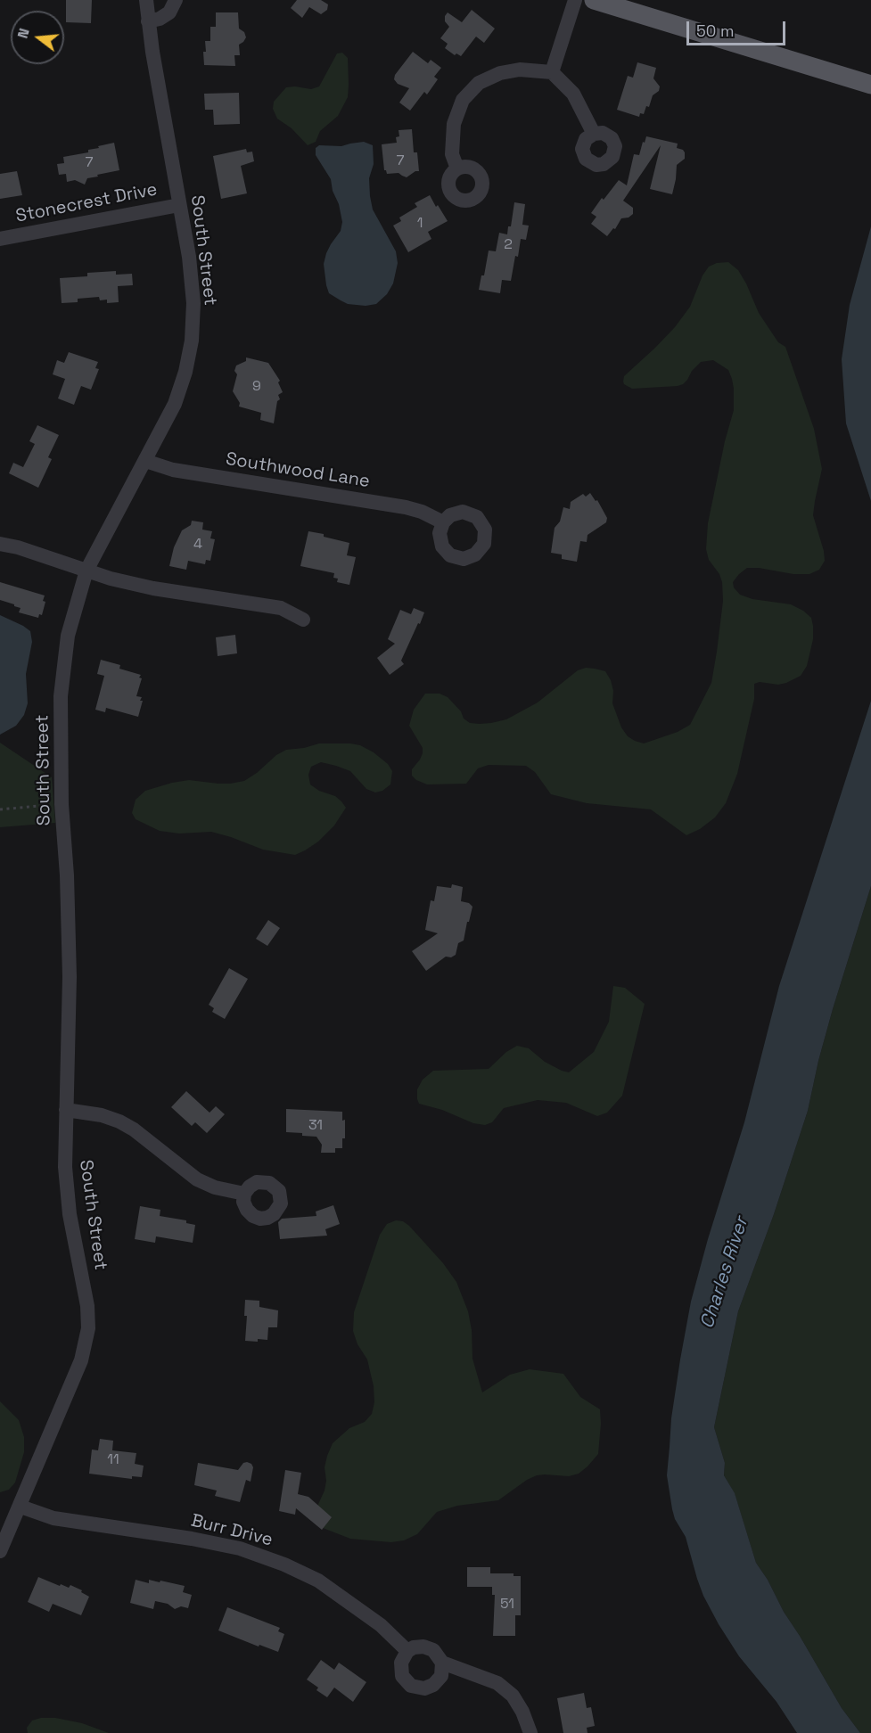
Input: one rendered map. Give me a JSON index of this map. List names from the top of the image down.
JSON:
{
  "streets": {
    "street": [
      "Stonecrest Drive",
      "South Street",
      "Southwood Lane",
      "Burr Drive"
    ]
  },
  "crossings": [
    ["Stonecrest Drive", "South Street"],
    ["South Street", "Southwood Lane"],
    ["South Street", "Burr Drive"]
  ],
  "water": ["Charles River"],
  "house_numbers": [
    "7",
    "7",
    "1",
    "2",
    "9",
    "4",
    "31",
    "11",
    "51"
  ],
  "scale_bar": "50 m",
  "north": "left"
}
